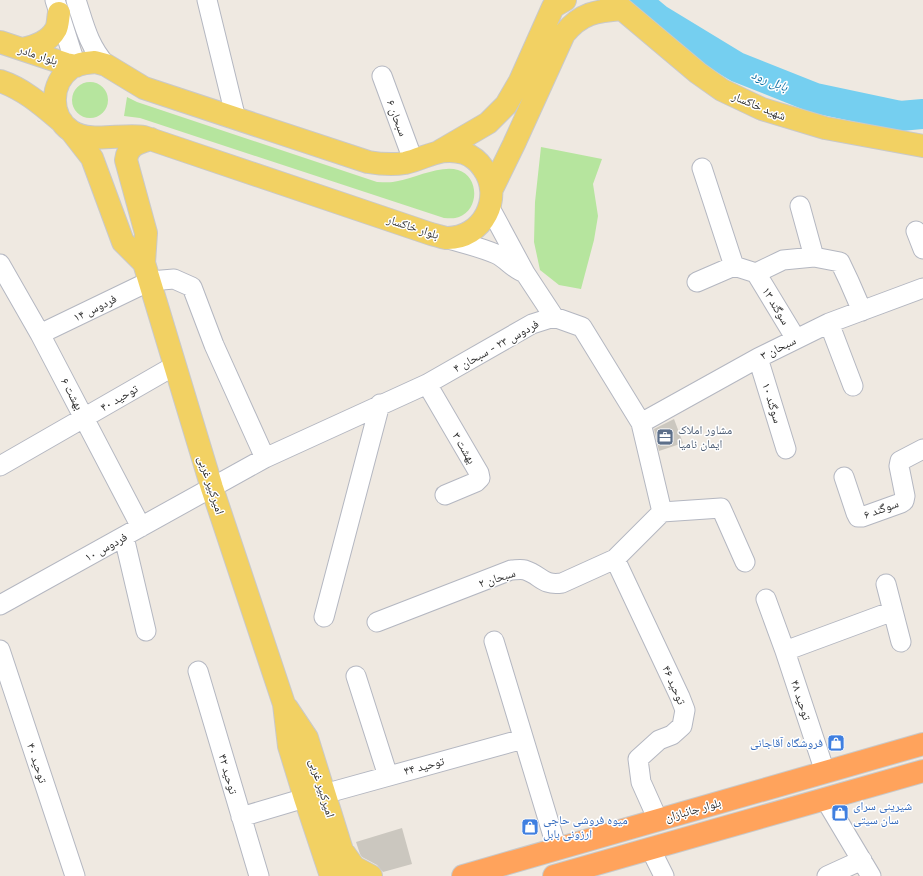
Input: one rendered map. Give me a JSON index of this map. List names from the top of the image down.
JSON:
{
  "streets": {
    "highway": ["بلوار جانبازان"],
    "main road": [
      "بلوار مادر",
      "شهید خاکسار",
      "بلوار خاکسار",
      "امیرکبیر غربی"
    ],
    "street": [
      "سبحان ۶",
      "سوگند ۱۳",
      "فردوس ۱۴",
      "فردوس ۲۳ - سبحان ۴",
      "سبحان ۳",
      "بهشت ۶",
      "توحید ۴۰",
      "سوگند ۱۰",
      "بهشت ۳",
      "سوگند ۶",
      "فردوس ۱۰",
      "سبحان ۲",
      "توحید ۴۶",
      "توحید ۴۸",
      "توحید ۴۴",
      "توحید ۴۲"
    ]
  },
  "crossings": [
    ["شهید خاکسار", "بلوار خاکسار"],
    ["بلوار خاکسار", "امیرکبیر غربی"],
    ["سوگند ۱۳", "سبحان ۳"],
    ["فردوس ۱۴", "بهشت ۶"],
    ["فردوس ۱۴", "امیرکبیر غربی"],
    ["فردوس ۲۳ - سبحان ۴", "سبحان ۳"],
    ["فردوس ۲۳ - سبحان ۴", "بهشت ۳"],
    ["فردوس ۲۳ - سبحان ۴", "امیرکبیر غربی"],
    ["فردوس ۲۳ - سبحان ۴", "فردوس ۱۰"],
    ["سبحان ۳", "سوگند ۱۰"],
    ["بهشت ۶", "توحید ۴۰"],
    ["بهشت ۶", "فردوس ۱۰"],
    ["توحید ۴۰", "امیرکبیر غربی"],
    ["امیرکبیر غربی", "فردوس ۱۰"],
    ["امیرکبیر غربی", "توحید ۴۴"],
    ["سبحان ۲", "توحید ۴۶"],
    ["توحید ۴۶", "بلوار جانبازان"],
    ["توحید ۴۸", "بلوار جانبازان"],
    ["توحید ۴۴", "توحید ۴۲"]
  ],
  "water": ["بابل رود"],
  "places": {
    "office": ["مشاور املاک ایمان نامیا"],
    "shop": ["فروشگاه آقاجانی", "شیرینی سرای سان سیتی", "میوه فروشی حاجی ارزونی بابل"]
  }
}
